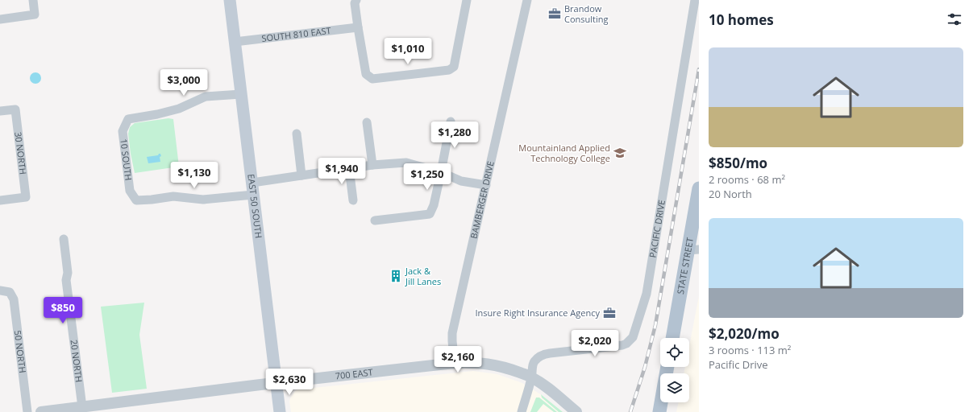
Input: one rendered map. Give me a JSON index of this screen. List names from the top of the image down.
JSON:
{
  "streets": {
    "main road": ["EAST 50 SOUTH", "STATE STREET"],
    "street": [
      "SOUTH 810 EAST",
      "30 NORTH",
      "10 SOUTH",
      "BAMBERGER DRIVE",
      "PACIFIC DRIVE",
      "50 NORTH",
      "20 NORTH",
      "700 EAST"
    ]
  },
  "crossings": [
    ["SOUTH 810 EAST", "EAST 50 SOUTH"],
    ["10 SOUTH", "EAST 50 SOUTH"],
    ["BAMBERGER DRIVE", "700 EAST"],
    ["EAST 50 SOUTH", "700 EAST"],
    ["PACIFIC DRIVE", "700 EAST"],
    ["20 NORTH", "700 EAST"]
  ],
  "places": {
    "office": ["Brandow Consulting", "Insure Right Insurance Agency"],
    "school or university": ["Mountainland Applied Technology College"],
    "building": ["Jack & Jill Lanes"]
  },
  "page": {
    "heading": "10 homes",
    "price": [
      "$1,010",
      "$3,000",
      "$1,280",
      "$1,940",
      "$1,130",
      "$1,250",
      "$850",
      "$2,020",
      "$2,160",
      "$2,630"
    ],
    "list": [
      {
        "name": "$850/mo",
        "note": "2 rooms · 68 m² · 20 North"
      },
      {
        "name": "$2,020/mo",
        "note": "3 rooms · 113 m² · Pacific Drive"
      }
    ]
  }
}
